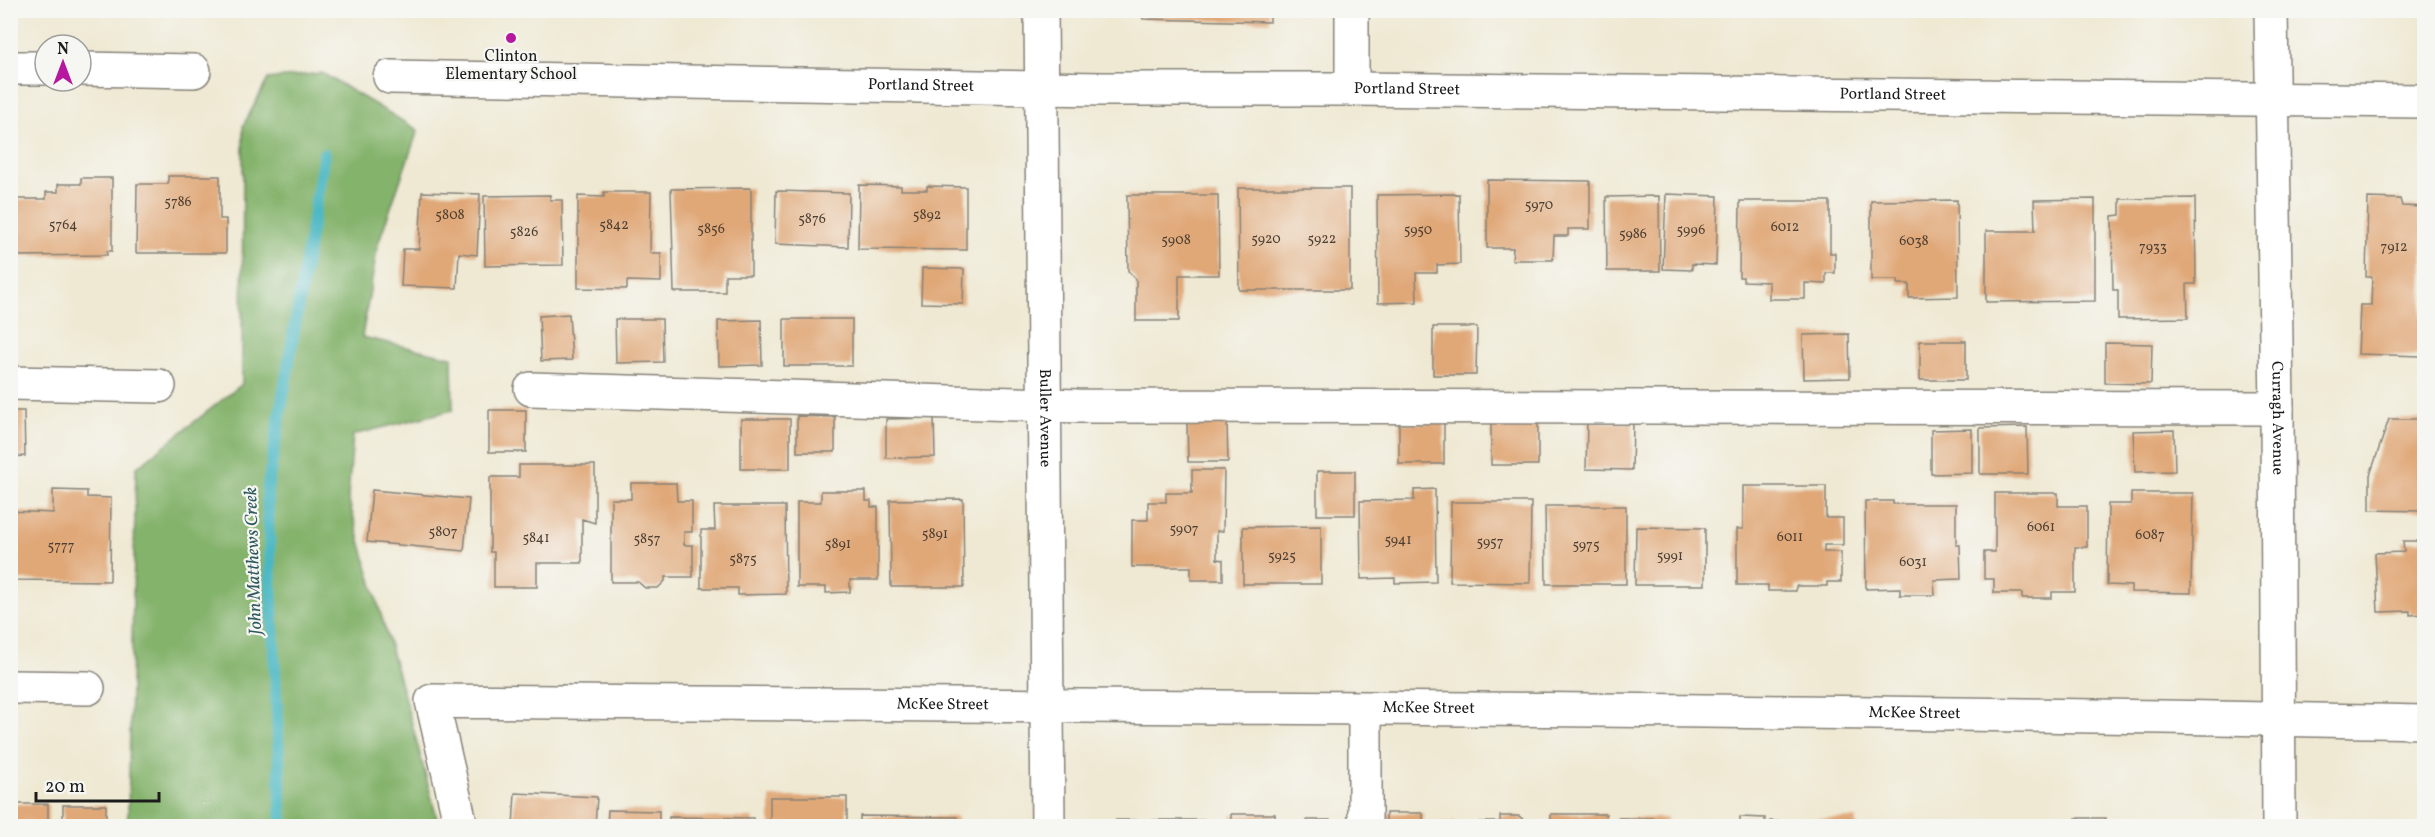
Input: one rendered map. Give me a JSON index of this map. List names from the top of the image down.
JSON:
{
  "streets": {
    "street": [
      "Portland Street",
      "Curragh Avenue",
      "Buller Avenue",
      "McKee Street"
    ]
  },
  "crossings": [
    ["Portland Street", "Curragh Avenue"],
    ["Portland Street", "Buller Avenue"],
    ["Curragh Avenue", "McKee Street"],
    ["Buller Avenue", "McKee Street"]
  ],
  "water": ["John Matthews Creek"],
  "places": ["Clinton Elementary School"],
  "house_numbers": [
    "5786",
    "5970",
    "5808",
    "5892",
    "5876",
    "5764",
    "5842",
    "6012",
    "5856",
    "5950",
    "5996",
    "5826",
    "5986",
    "5920",
    "5922",
    "5908",
    "6038",
    "7933",
    "7912",
    "6061",
    "5907",
    "5807",
    "5891",
    "6087",
    "6011",
    "5841",
    "5857",
    "5941",
    "5957",
    "5891",
    "5975",
    "5777",
    "5925",
    "5991",
    "5875",
    "6031"
  ],
  "scale_bar": "20 m",
  "north": "top"
}
